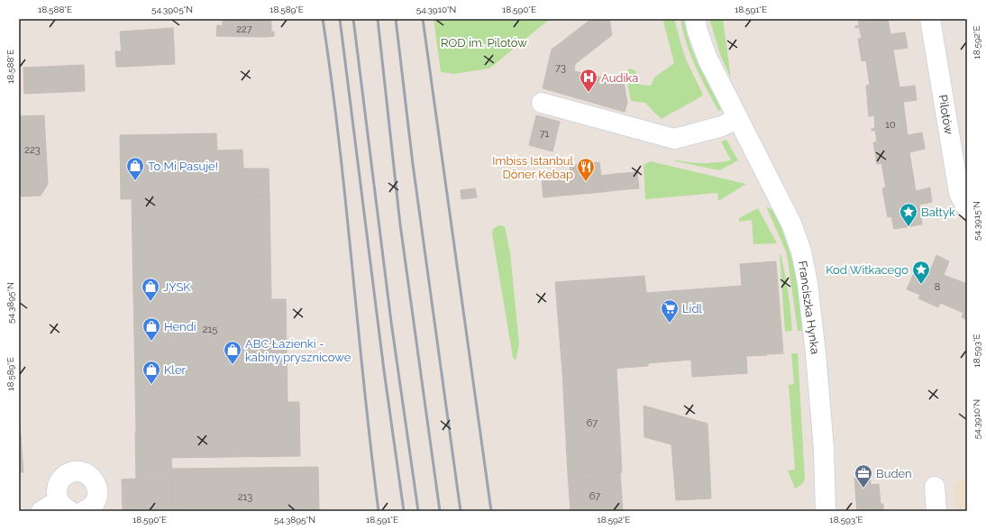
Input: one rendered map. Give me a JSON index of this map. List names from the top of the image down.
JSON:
{
  "streets": {
    "street": ["Pilotów", "Franciszka Hynka"]
  },
  "parks": ["ROD im. Pilotów"],
  "places": {
    "hospital": ["Audika"],
    "shop": [
      "To Mi Pasuje!",
      "JYSK",
      "Hendi",
      "ABC Łazienki - kabiny prysznicowe",
      "Kler"
    ],
    "restaurant": ["Imbiss Istanbul Döner Kebap"],
    "place": ["Bałtyk", "Kod Witkacego"],
    "supermarket": ["Lidl"],
    "office": ["Buden"]
  },
  "house_numbers": [
    "227",
    "73",
    "10",
    "71",
    "223",
    "8",
    "215",
    "67",
    "67",
    "213"
  ],
  "coordinates": [
    "18.588°E",
    "54.3905°N",
    "18.589°E",
    "54.3910°N",
    "18.590°E",
    "18.591°E",
    "18.592°E",
    "54.3915°N",
    "54.3895°N",
    "18.593°E"
  ]
}
